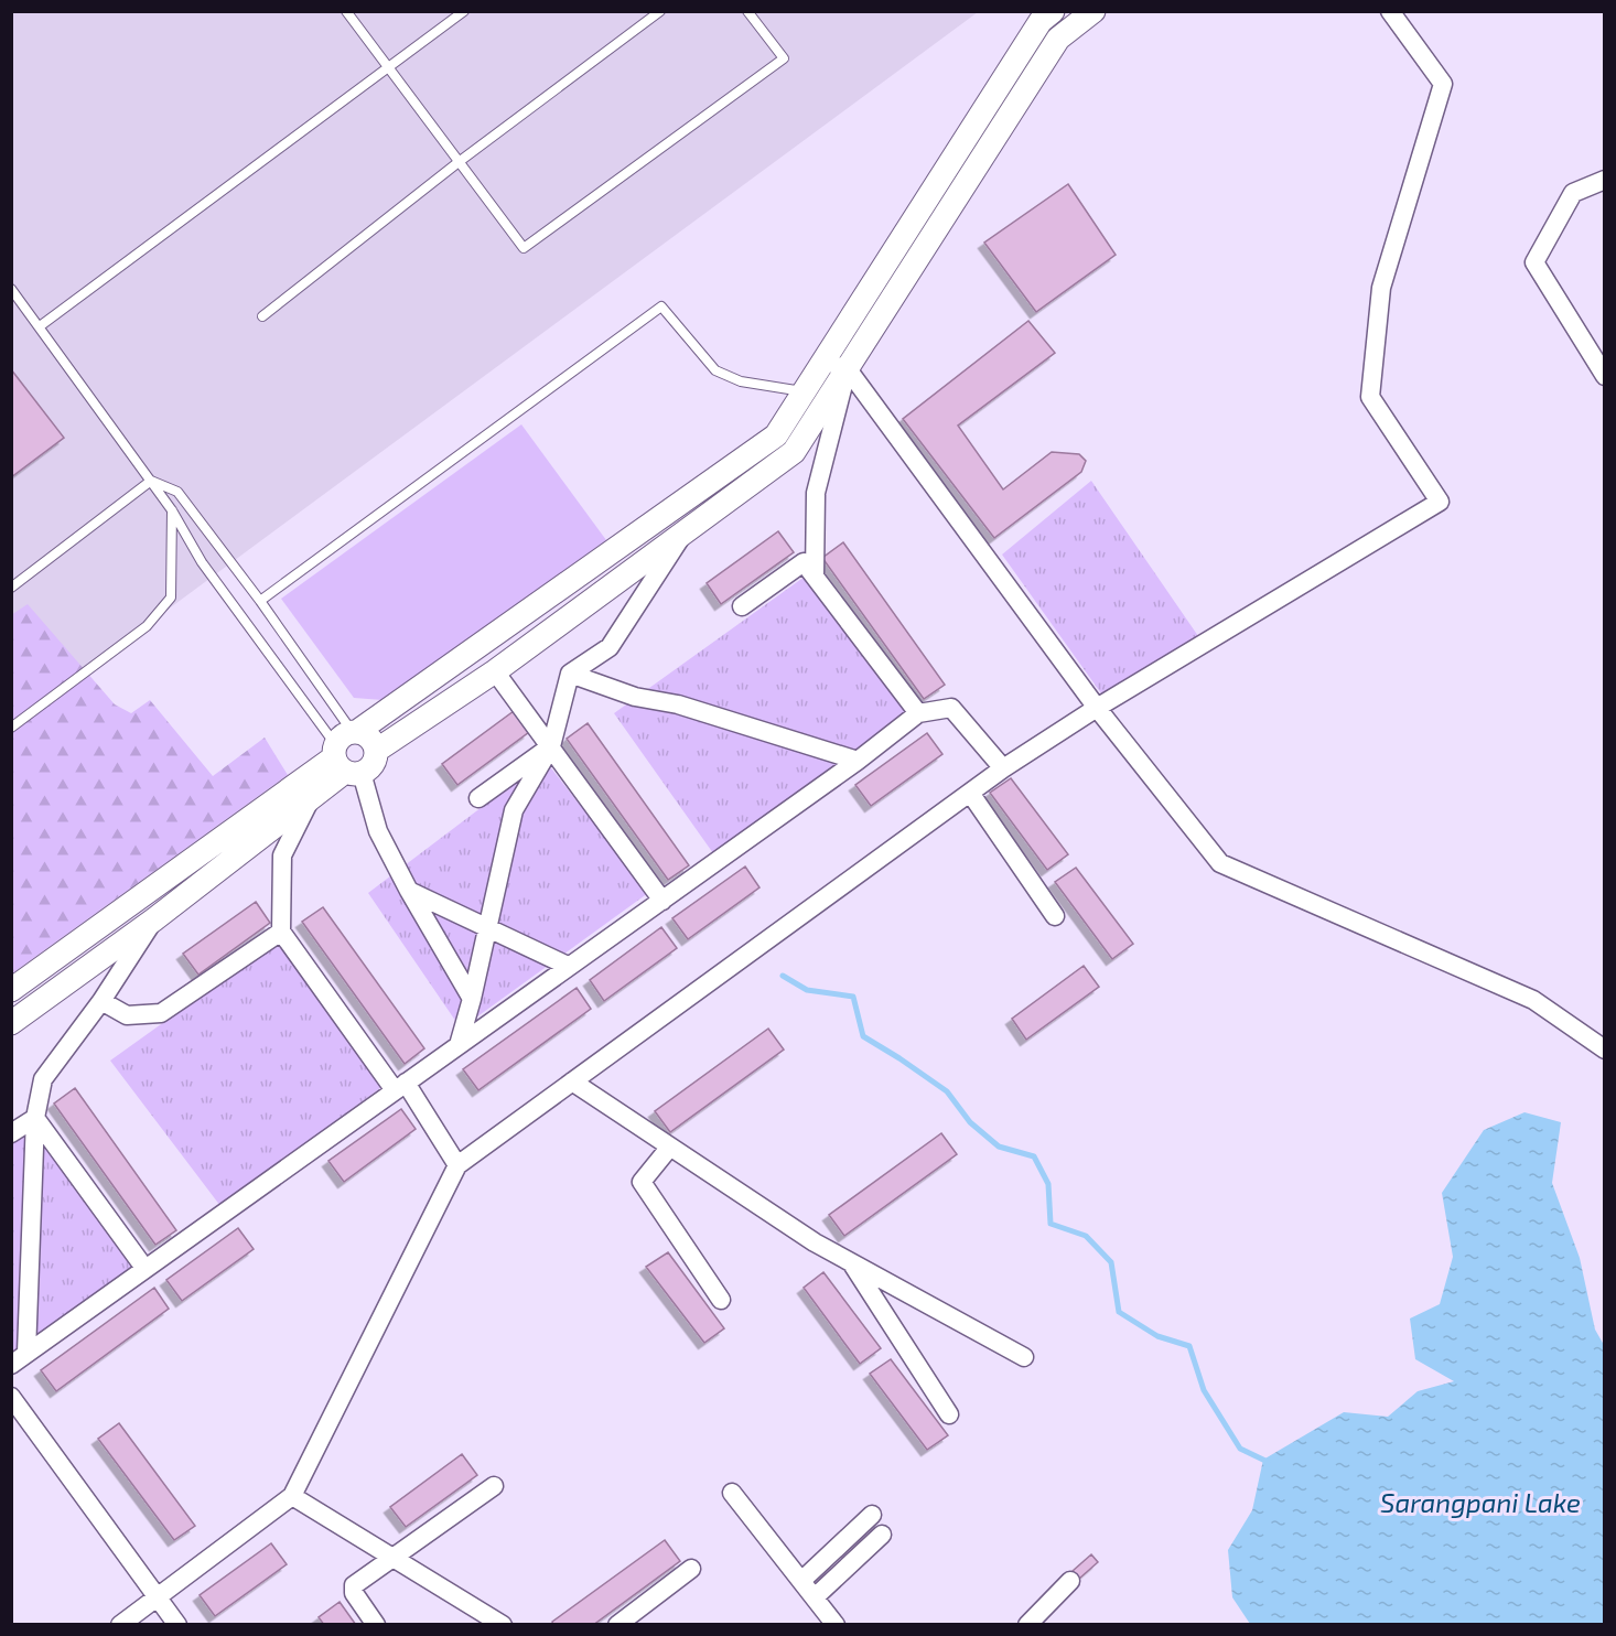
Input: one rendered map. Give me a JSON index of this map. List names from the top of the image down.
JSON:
{
  "water": ["Sarangpani Lake"]
}
